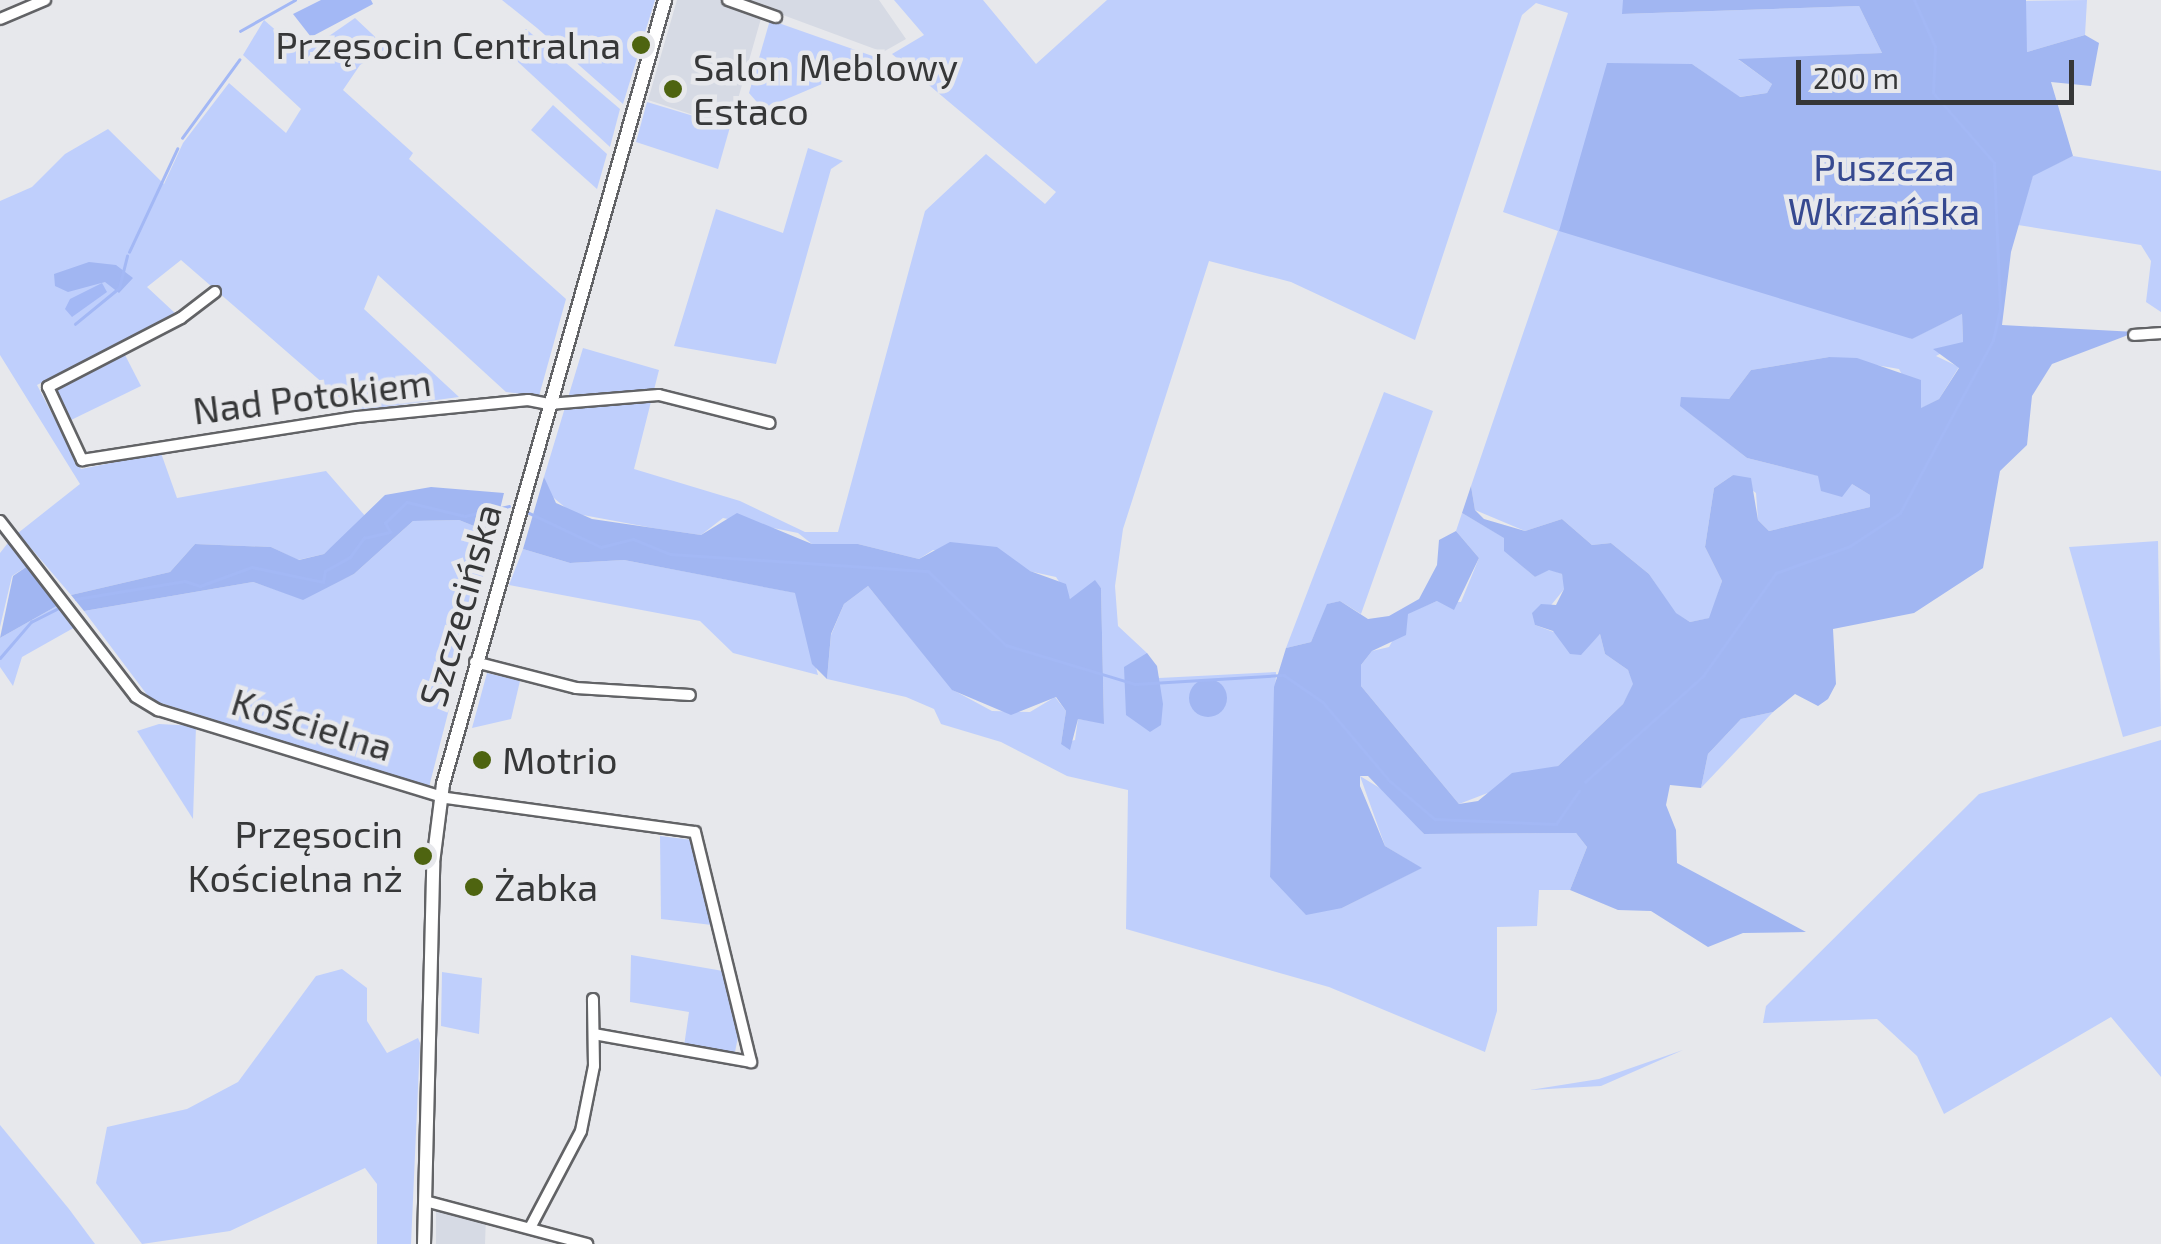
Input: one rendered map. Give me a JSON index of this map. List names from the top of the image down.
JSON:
{
  "streets": {
    "street": ["Nad Potokiem", "Szczecińska", "Kościelna"]
  },
  "crossings": [
    ["Nad Potokiem", "Szczecińska"],
    ["Szczecińska", "Kościelna"]
  ],
  "parks": ["Puszcza Wkrzańska"],
  "places": [
    "Przęsocin Centralna",
    "Salon Meblowy Estaco",
    "Motrio",
    "Przęsocin Kościelna nż",
    "Żabka"
  ],
  "scale_bar": "200 m"
}
